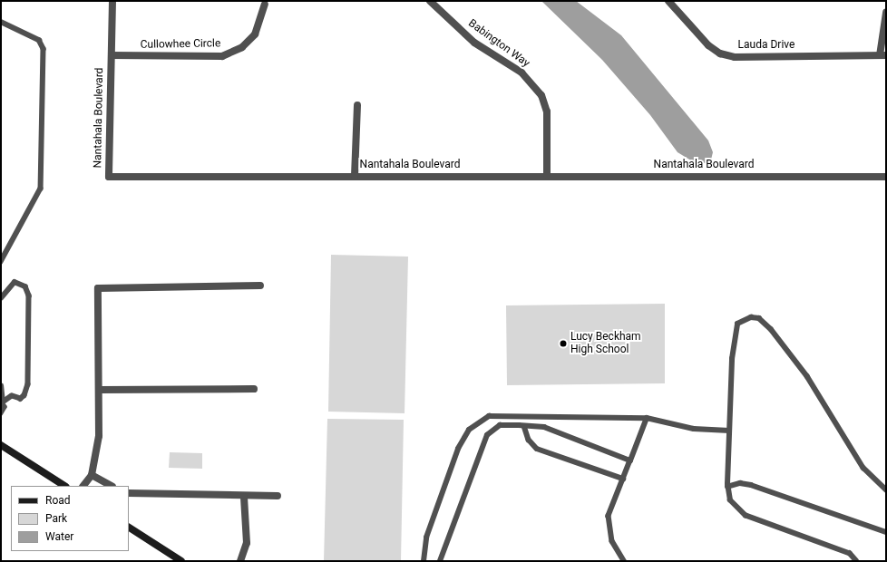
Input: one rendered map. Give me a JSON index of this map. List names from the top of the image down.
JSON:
{
  "streets": {
    "street": [
      "Babington Way",
      "Cullowhee Circle",
      "Lauda Drive",
      "Nantahala Boulevard"
    ]
  },
  "crossings": [
    ["Babington Way", "Nantahala Boulevard"],
    ["Cullowhee Circle", "Nantahala Boulevard"]
  ],
  "places": ["Lucy Beckham High School"],
  "legend": ["Road", "Park", "Water"]
}
